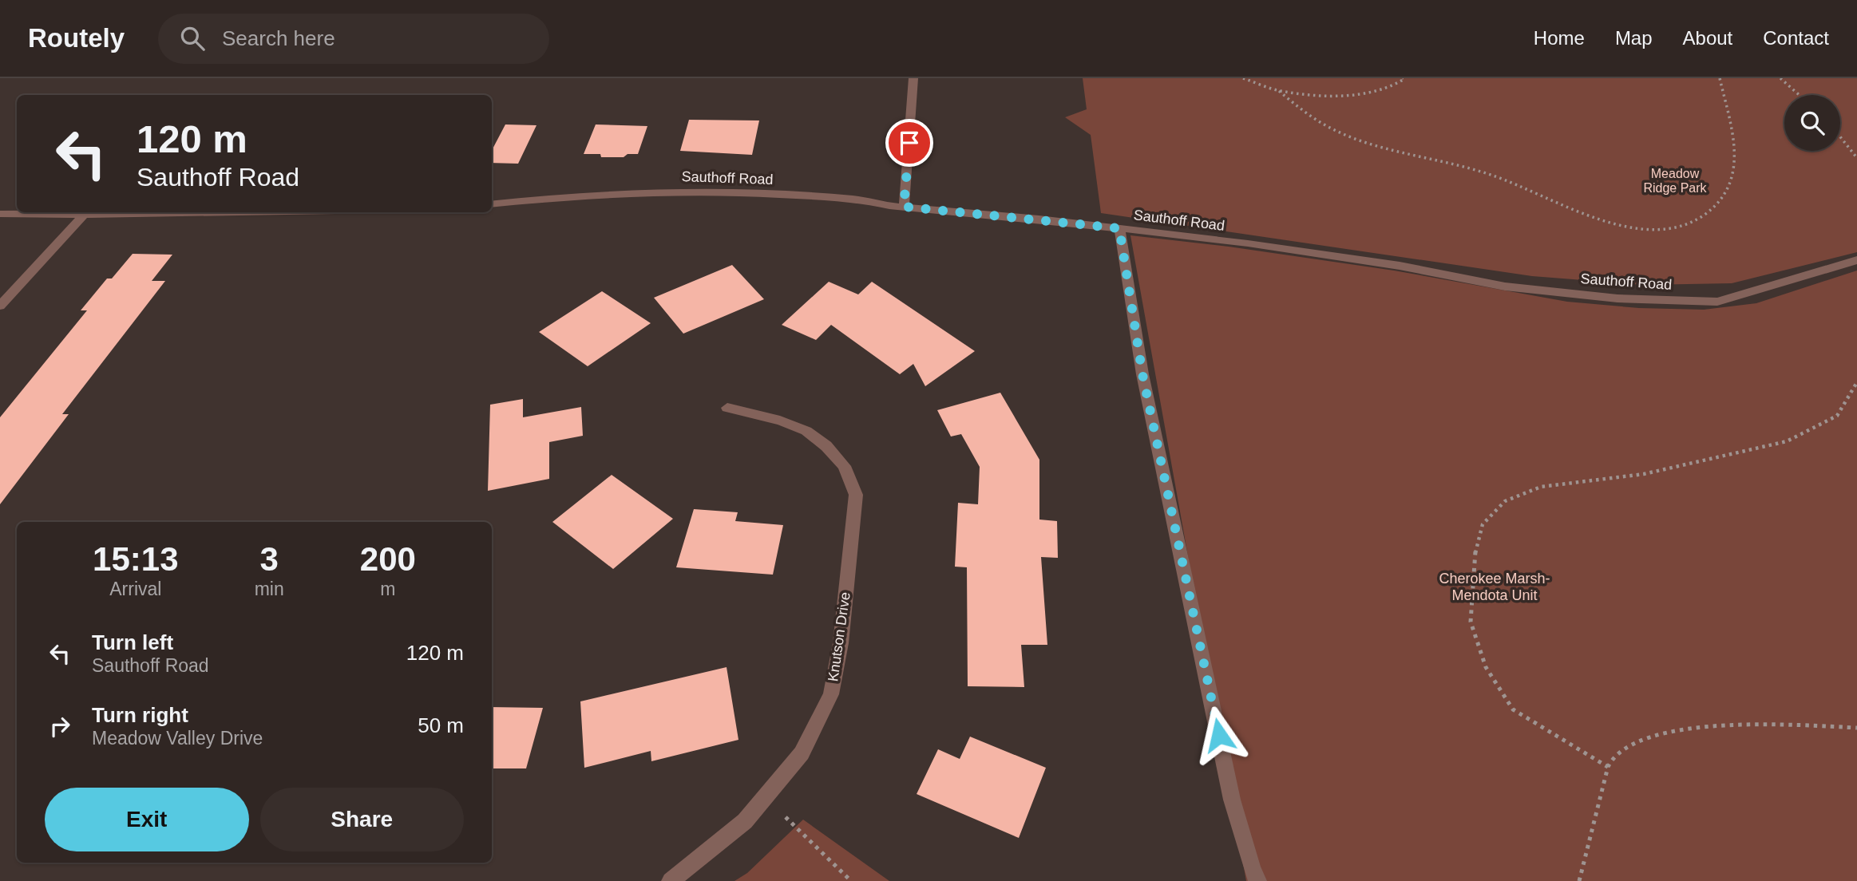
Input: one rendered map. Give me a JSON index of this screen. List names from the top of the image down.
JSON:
{
  "streets": {
    "street": ["Sauthoff Road", "Knutson Drive"]
  },
  "parks": ["Meadow Ridge Park", "Cherokee Marsh- Mendota Unit"],
  "page": {
    "header": "Routely",
    "search": "Search here",
    "nav": [
      "Home",
      "Map",
      "About",
      "Contact"
    ],
    "turn": ["120 m", "Sauthoff Road"],
    "eta": [
      "15:13",
      "Arrival",
      "3",
      "min",
      "200",
      "m"
    ],
    "list": [
      {
        "name": "Turn left",
        "note": "Sauthoff Road",
        "value": "120 m"
      },
      {
        "name": "Turn right",
        "note": "Meadow Valley Drive",
        "value": "50 m"
      }
    ],
    "buttons": ["Exit", "Share"]
  }
}
